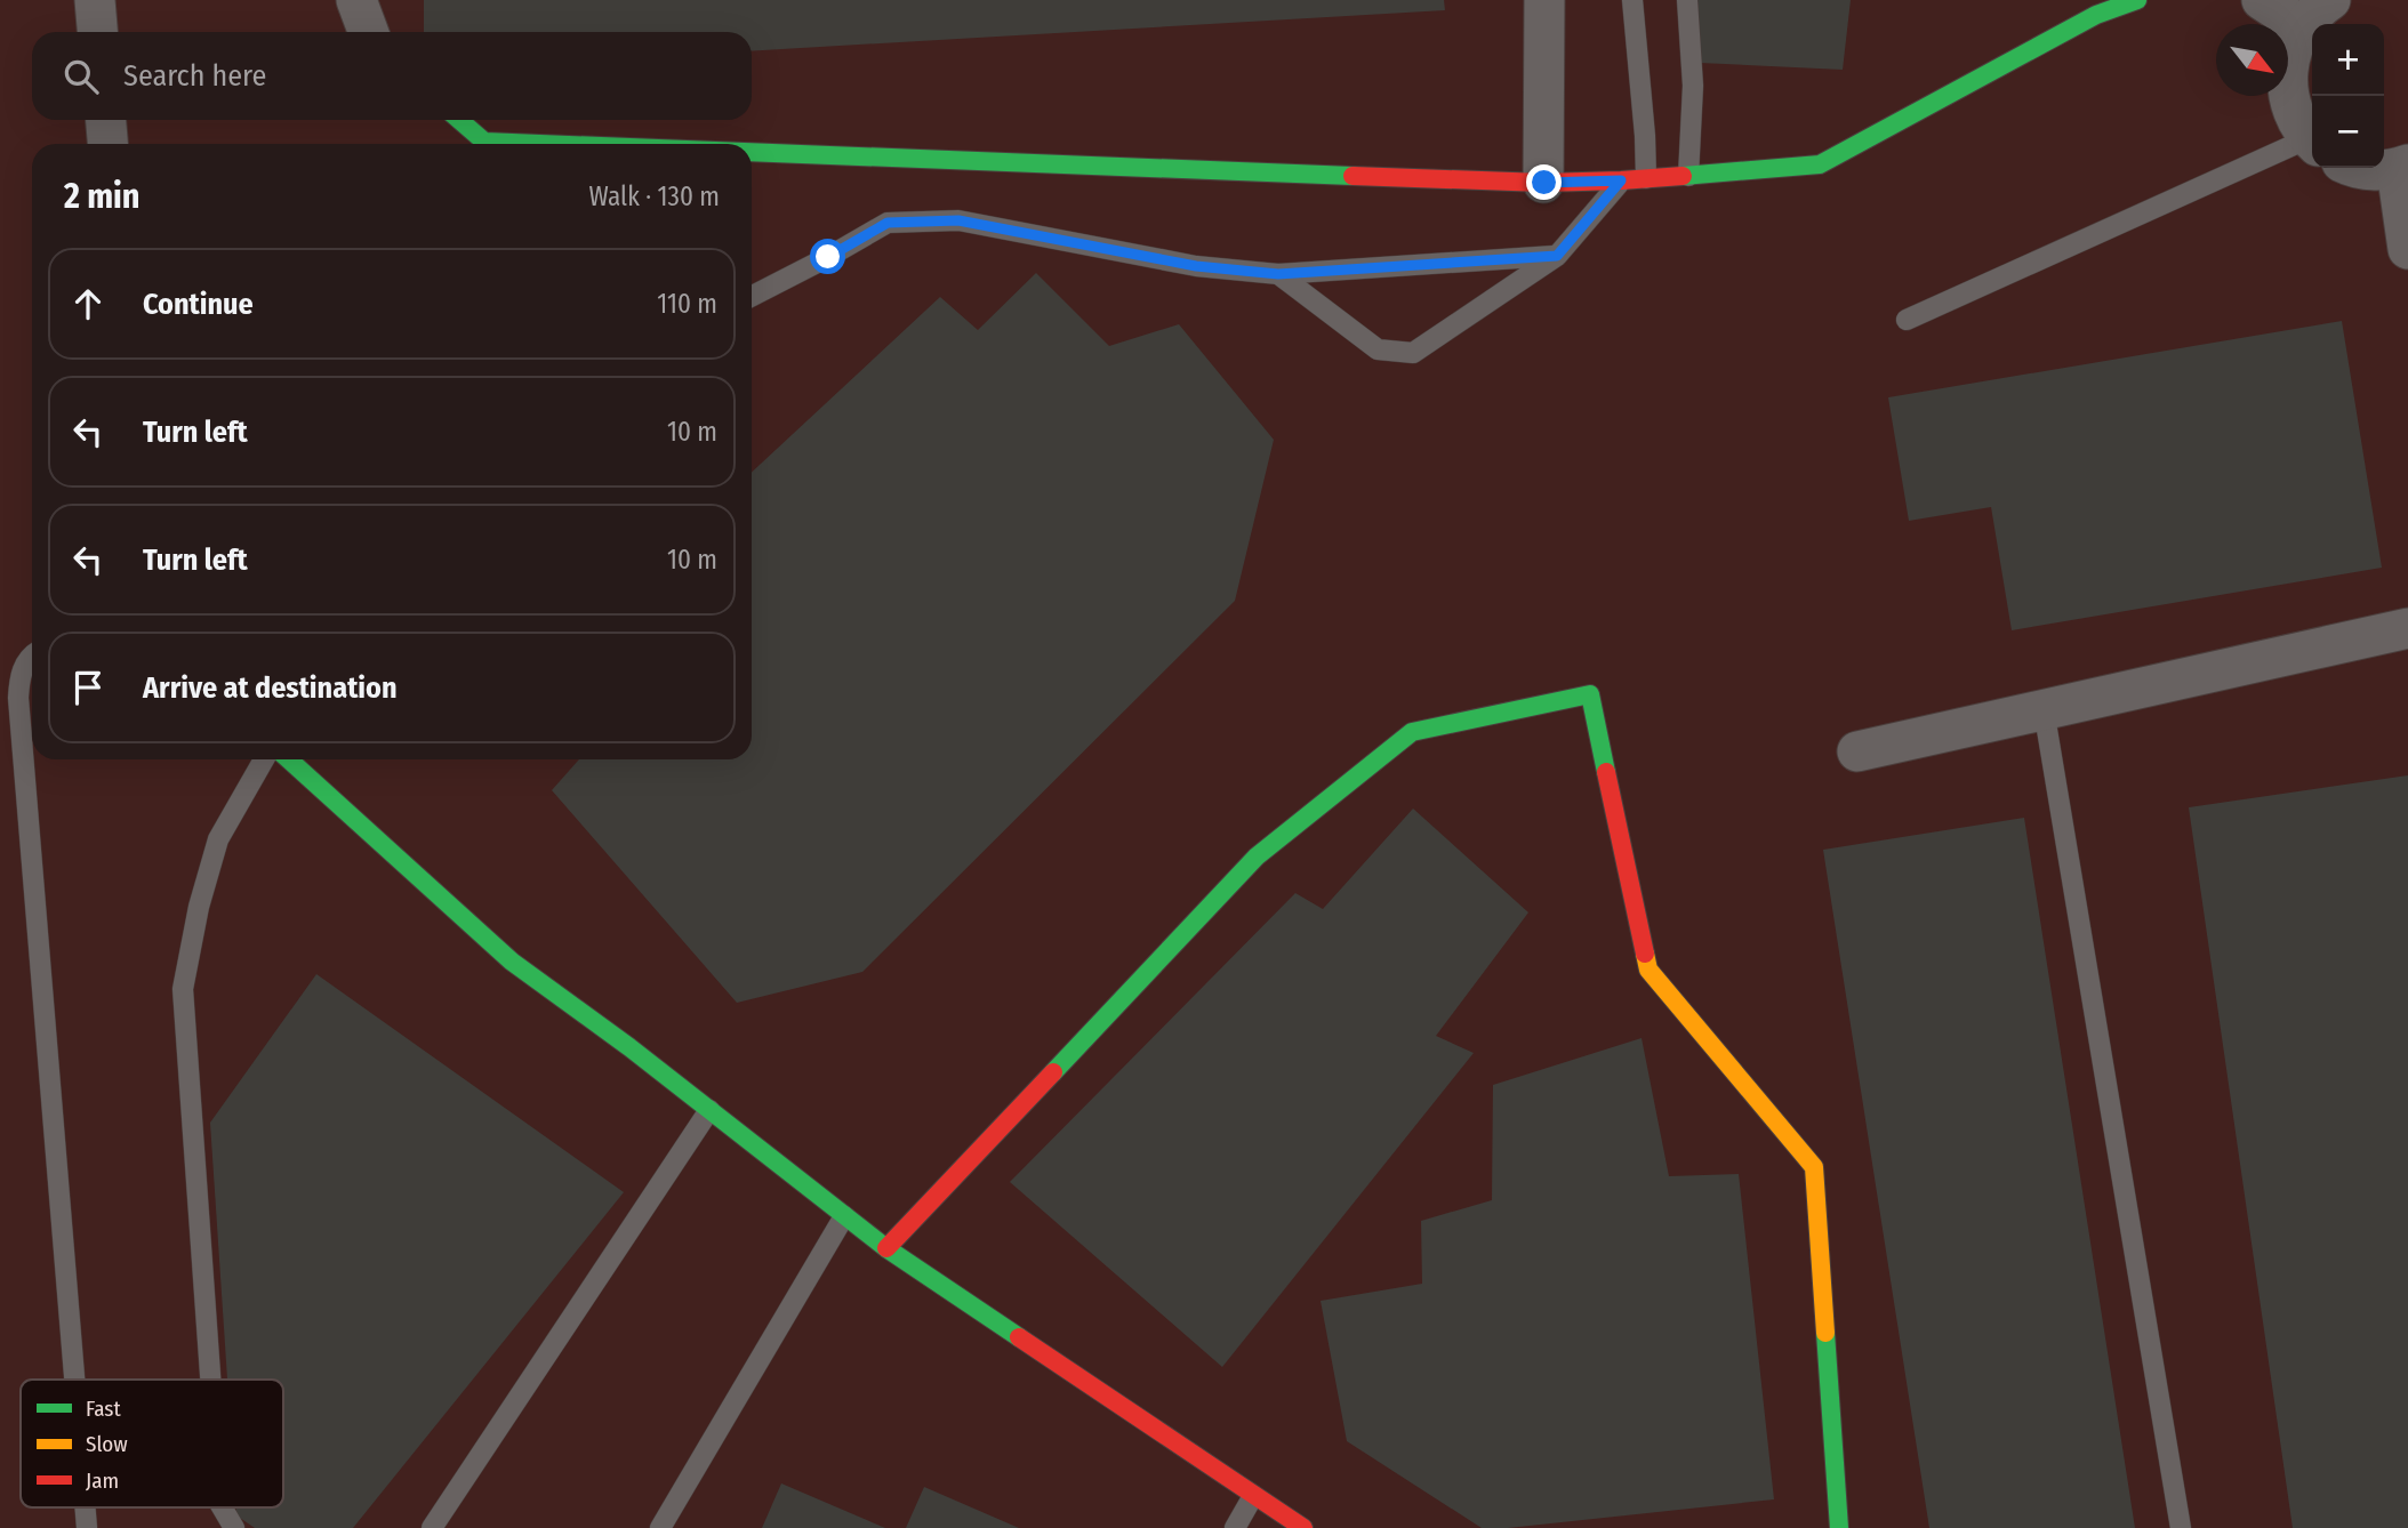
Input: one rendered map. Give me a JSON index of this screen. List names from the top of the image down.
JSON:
{
  "legend": ["Fast", "Slow", "Jam"],
  "north": "bottom right",
  "page": {
    "map_buttons": ["+", "−"],
    "search": "Search here",
    "heading": ["2 min", "Walk · 130 m"],
    "list": [
      ["Continue", "110 m"],
      ["Turn left", "10 m"],
      ["Turn left", "10 m"],
      "Arrive at destination"
    ]
  }
}
